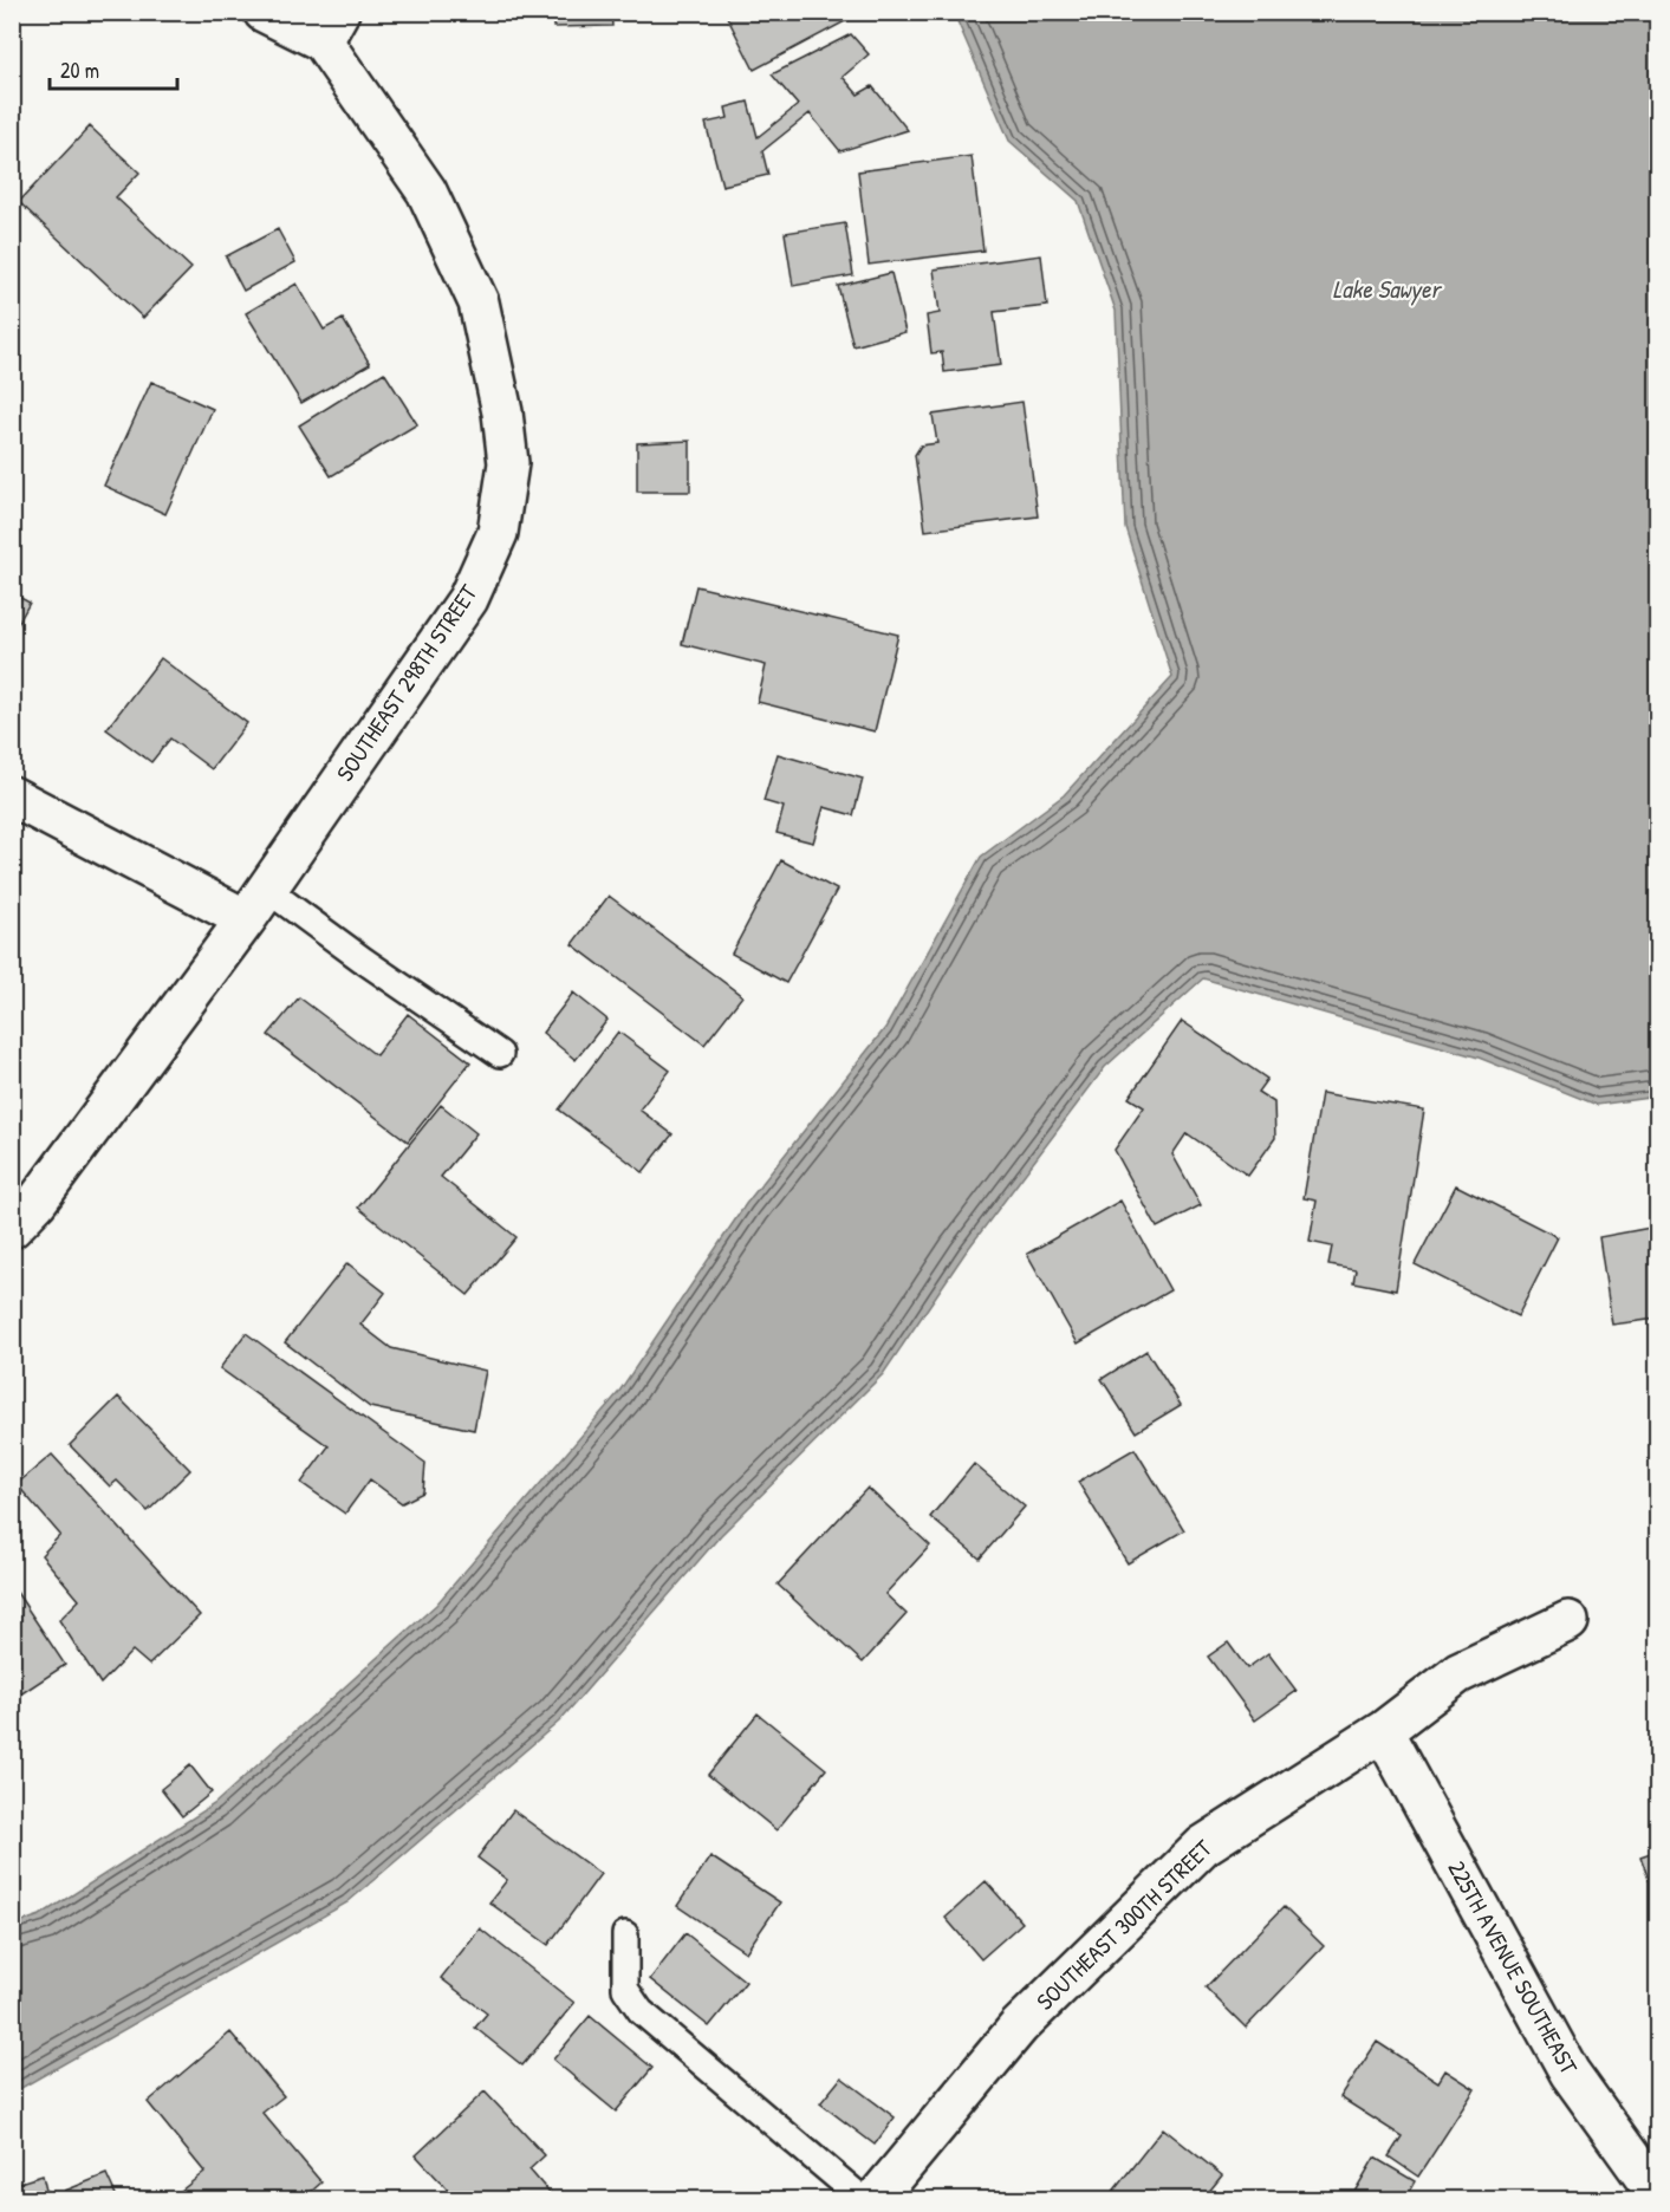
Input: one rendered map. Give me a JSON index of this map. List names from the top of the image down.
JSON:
{
  "streets": {
    "street": ["SOUTHEAST 298TH STREET", "SOUTHEAST 300TH STREET", "225TH AVENUE SOUTHEAST"]
  },
  "crossings": [
    ["SOUTHEAST 300TH STREET", "225TH AVENUE SOUTHEAST"]
  ],
  "water": ["Lake Sawyer"],
  "scale_bar": "20 m"
}
